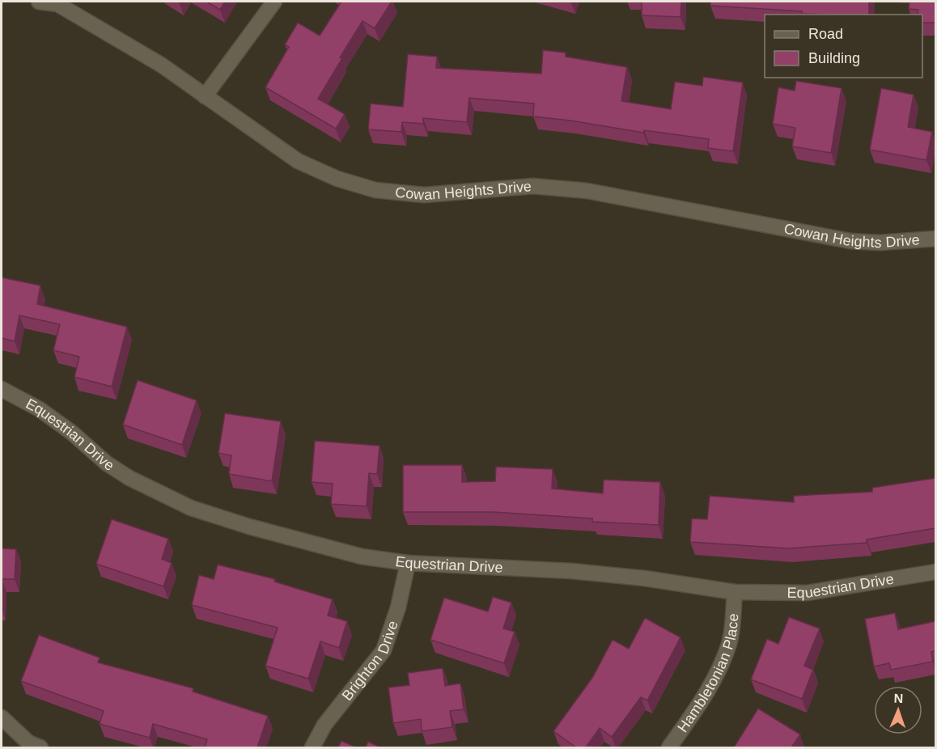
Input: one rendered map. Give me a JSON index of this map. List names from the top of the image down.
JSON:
{
  "streets": {
    "street": [
      "Cowan Heights Drive",
      "Equestrian Drive",
      "Brighton Drive",
      "Hambletonian Place"
    ]
  },
  "crossings": [
    ["Equestrian Drive", "Brighton Drive"],
    ["Equestrian Drive", "Hambletonian Place"]
  ],
  "legend": ["Road", "Building"],
  "north": "top"
}
